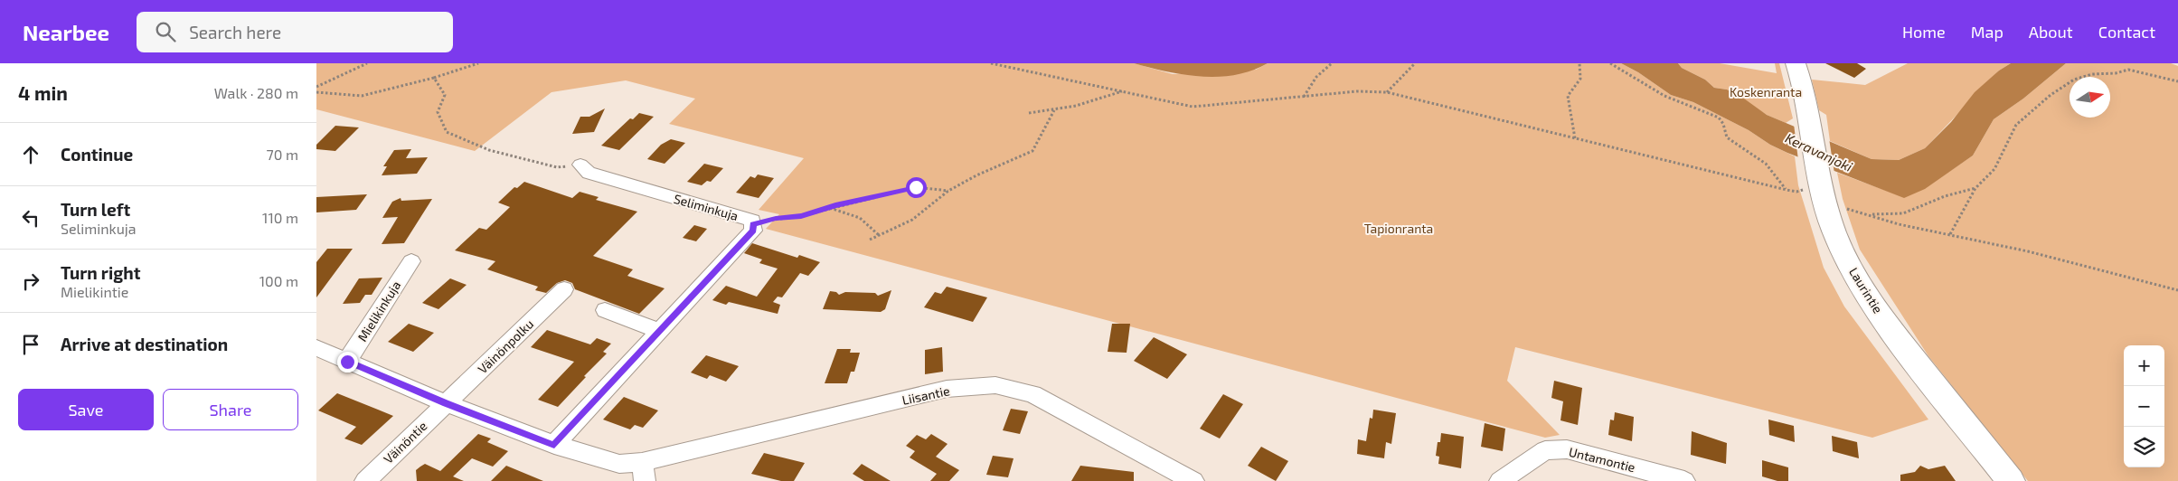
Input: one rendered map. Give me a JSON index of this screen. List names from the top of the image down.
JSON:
{
  "streets": {
    "street": [
      "Seliminkuja",
      "Laurintie",
      "Mielikinkuja",
      "Väinönpolku",
      "Liisantie",
      "Väinöntie",
      "Untamontie"
    ]
  },
  "crossings": [
    ["Seliminkuja", "Liisantie"],
    ["Mielikinkuja", "Liisantie"],
    ["Väinönpolku", "Liisantie"],
    ["Väinönpolku", "Väinöntie"],
    ["Liisantie", "Väinöntie"]
  ],
  "water": ["Keravanjoki"],
  "parks": ["Koskenranta", "Tapionranta"],
  "north": "right",
  "page": {
    "header": "Nearbee",
    "search": "Search here",
    "nav": [
      "Home",
      "Map",
      "About",
      "Contact"
    ],
    "heading": ["4 min", "Walk · 280 m"],
    "list": [
      ["Continue", "70 m"],
      ["Turn left", "Seliminkuja", "110 m"],
      ["Turn right", "Mielikintie", "100 m"],
      "Arrive at destination"
    ],
    "map_buttons": ["+", "−"],
    "buttons": ["Save", "Share"]
  }
}
